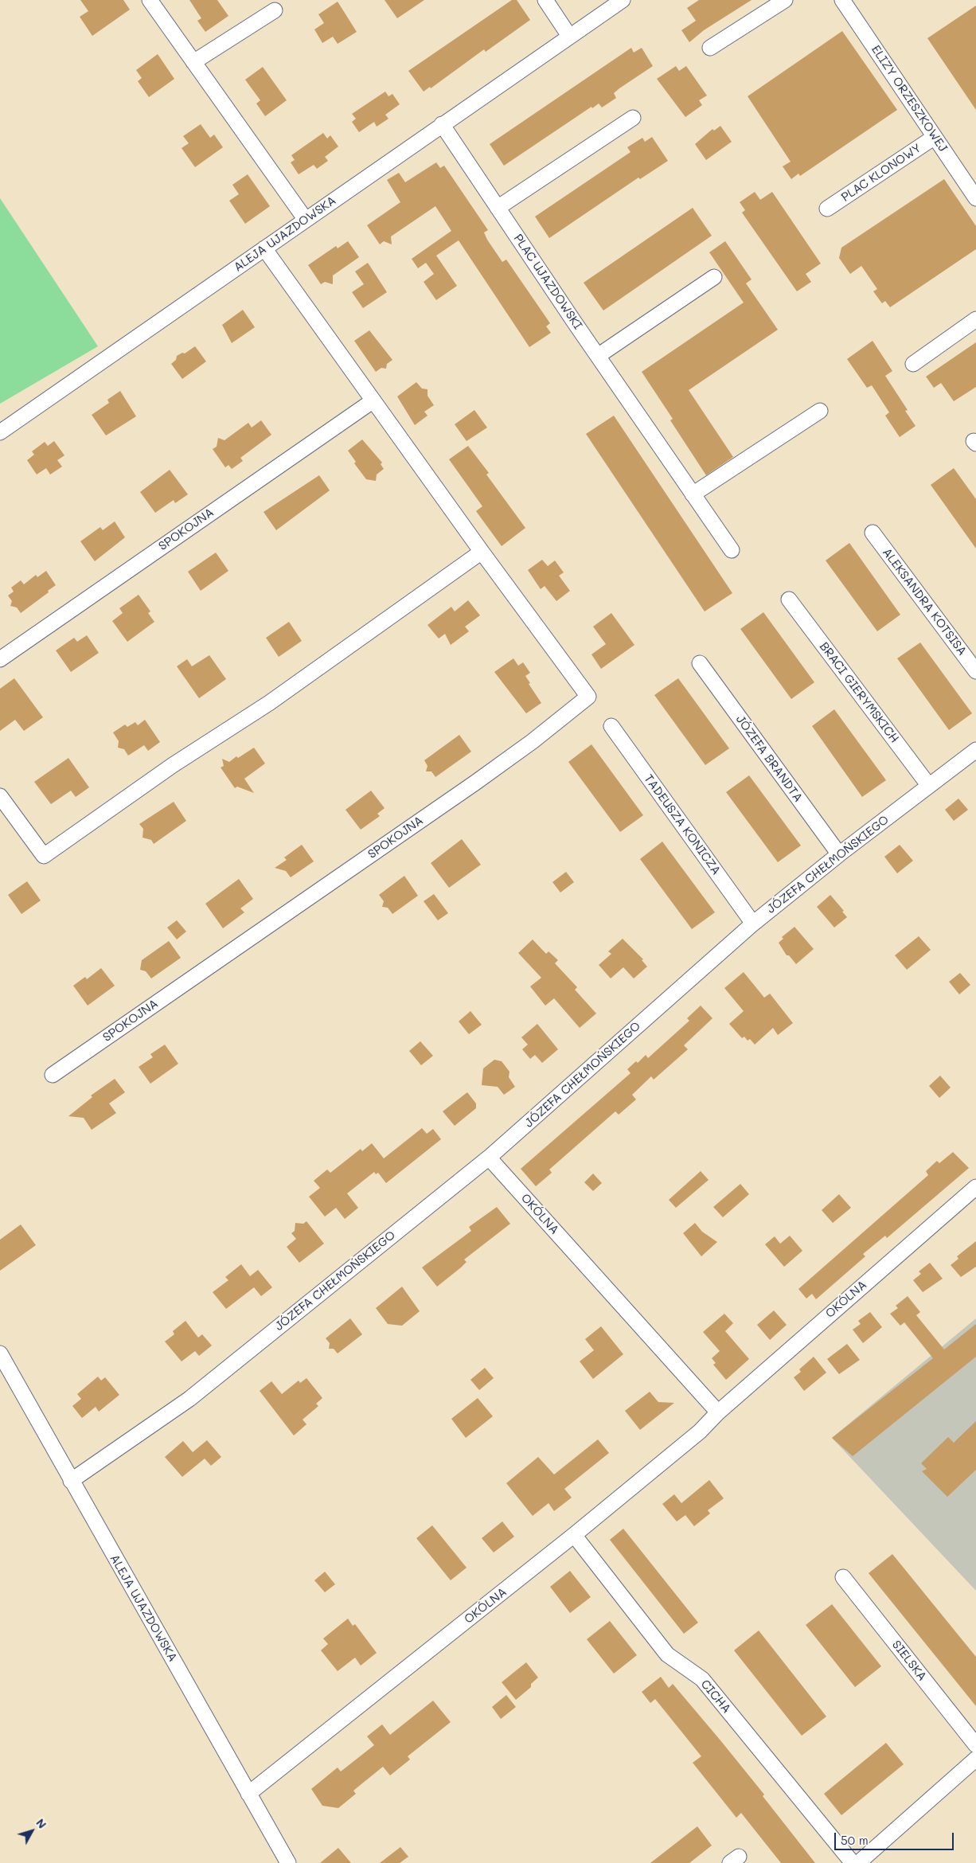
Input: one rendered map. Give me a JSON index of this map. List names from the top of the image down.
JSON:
{
  "streets": {
    "street": [
      "ELIZY ORZESZKOWEJ",
      "PLAC KLONOWY",
      "ALEJA UJAZDOWSKA",
      "PLAC UJAZDOWSKI",
      "SPOKOJNA",
      "ALEKSANDRA KOTSISA",
      "BRACI GIERYMSKICH",
      "JÓZEFA BRANDTA",
      "TADEUSZA KONICZA",
      "JÓZEFA CHEŁMOŃSKIEGO",
      "OKÓLNA",
      "SIELSKA",
      "CICHA"
    ]
  },
  "crossings": [
    ["ELIZY ORZESZKOWEJ", "PLAC KLONOWY"],
    ["ALEJA UJAZDOWSKA", "PLAC UJAZDOWSKI"],
    ["ALEJA UJAZDOWSKA", "SPOKOJNA"],
    ["ALEJA UJAZDOWSKA", "JÓZEFA CHEŁMOŃSKIEGO"],
    ["ALEJA UJAZDOWSKA", "OKÓLNA"],
    ["BRACI GIERYMSKICH", "JÓZEFA CHEŁMOŃSKIEGO"],
    ["JÓZEFA BRANDTA", "JÓZEFA CHEŁMOŃSKIEGO"],
    ["TADEUSZA KONICZA", "JÓZEFA CHEŁMOŃSKIEGO"],
    ["JÓZEFA CHEŁMOŃSKIEGO", "OKÓLNA"],
    ["OKÓLNA", "CICHA"]
  ],
  "scale_bar": "50 m",
  "north": "top right"
}
